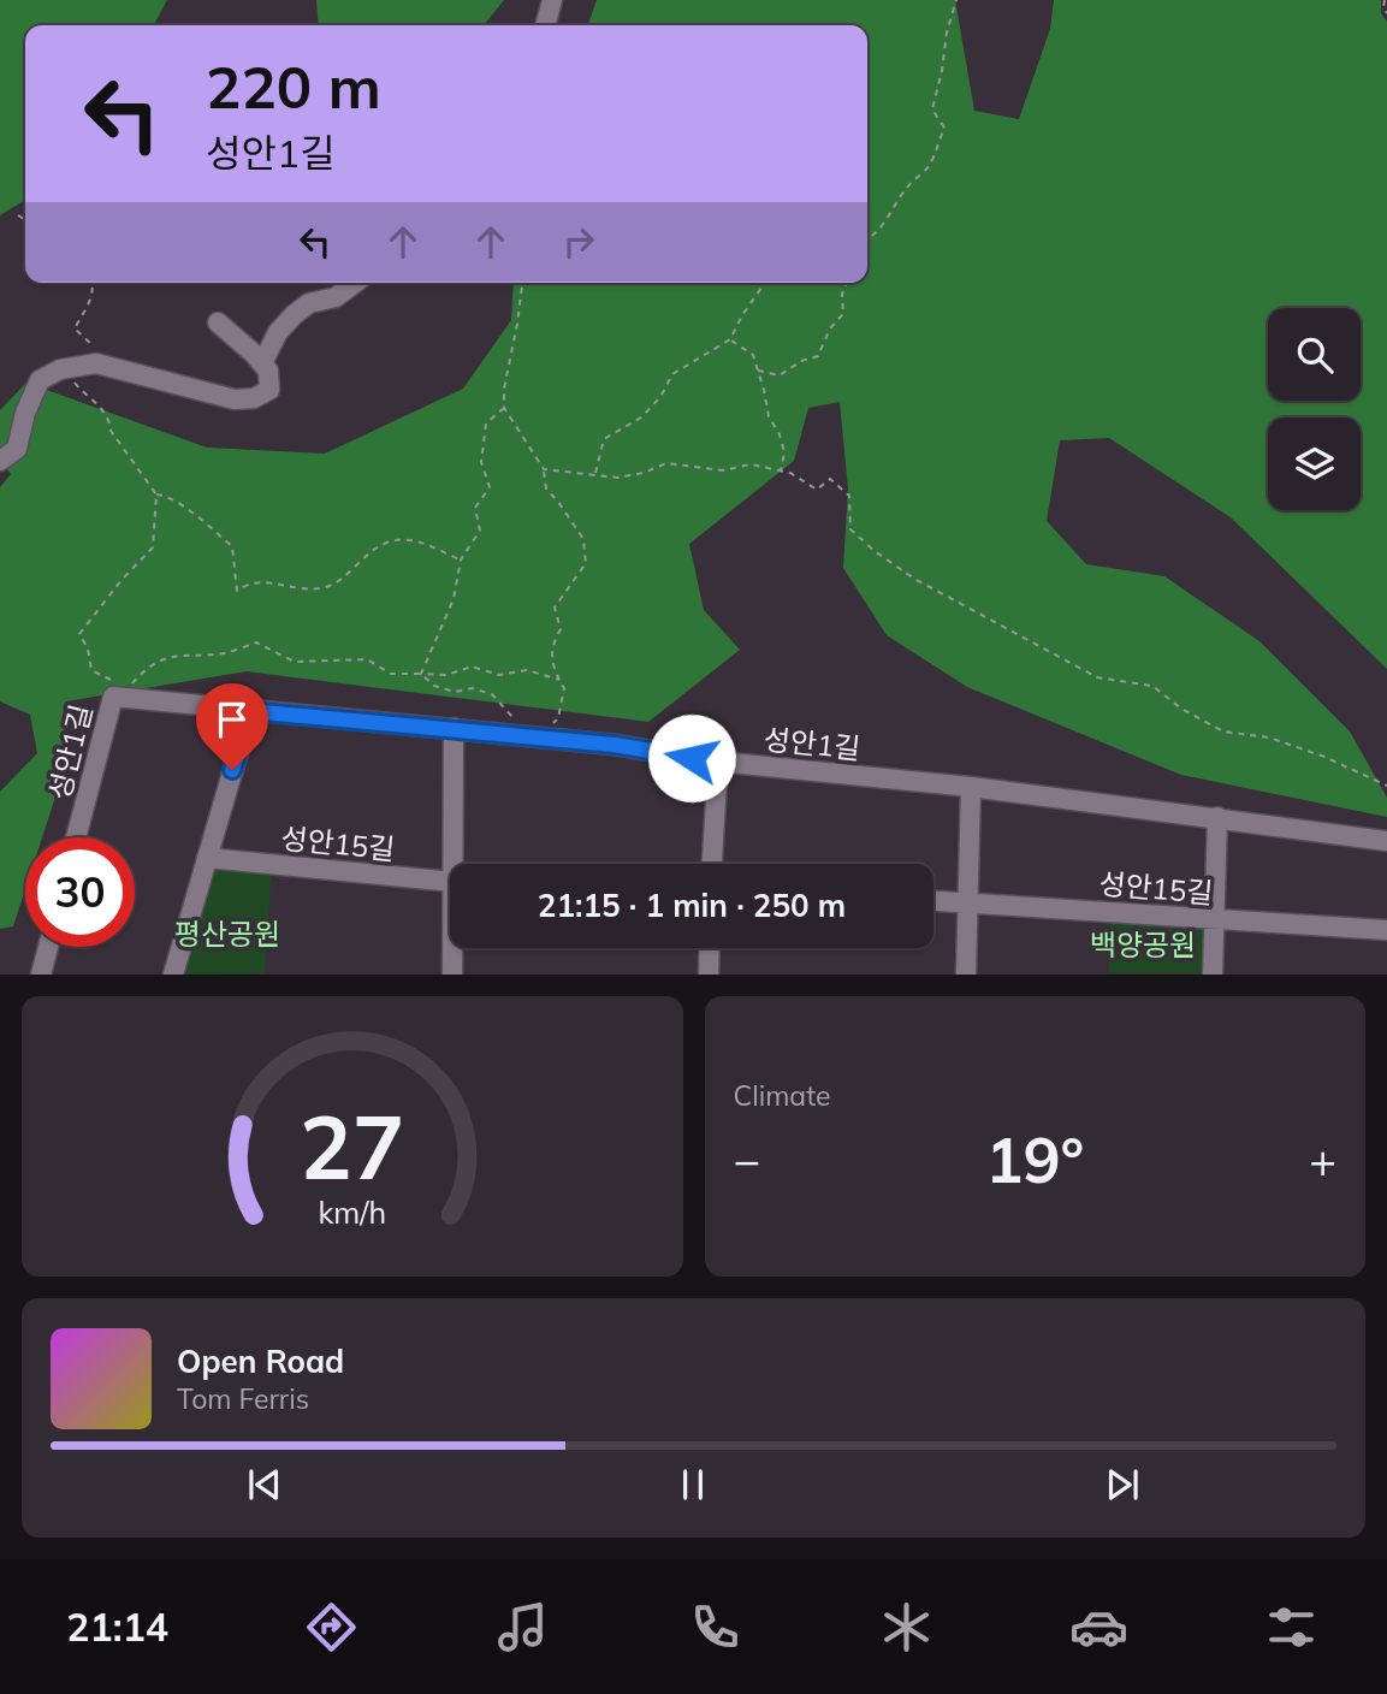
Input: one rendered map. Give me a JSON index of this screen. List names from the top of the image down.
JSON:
{
  "streets": {
    "street": ["성안1길", "성안15길"]
  },
  "parks": ["평산공원", "백양공원"],
  "page": {
    "turn": ["220 m", "성안1길"],
    "limit": "30",
    "trip": "21:15 · 1 min · 250 m",
    "tile": "Climate",
    "heat": ["−", "19°", "+"],
    "song": ["Open Road", "Tom Ferris"],
    "tabs": "21:14",
    "gauge": ["27", "km/h"]
  }
}
